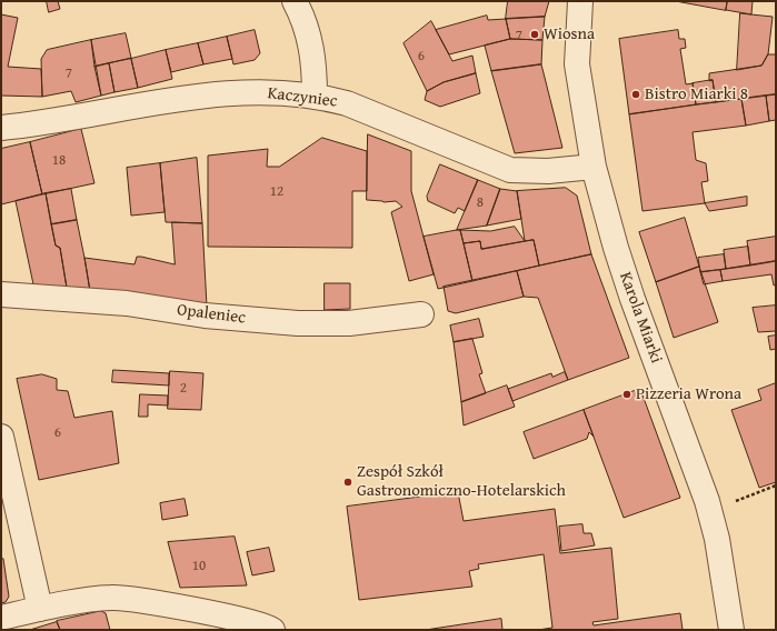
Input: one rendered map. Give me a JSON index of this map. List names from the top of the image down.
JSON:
{
  "streets": {
    "street": ["Kaczyniec", "Opaleniec", "Karola Miarki"]
  },
  "crossings": [
    ["Kaczyniec", "Karola Miarki"]
  ],
  "places": [
    "Wiosna",
    "Bistro Miarki 8",
    "Pizzeria Wrona",
    "Zespół Szkół Gastronomiczno-Hotelarskich"
  ],
  "house_numbers": [
    "7",
    "6",
    "7",
    "18",
    "12",
    "8",
    "2",
    "6",
    "10"
  ]
}
